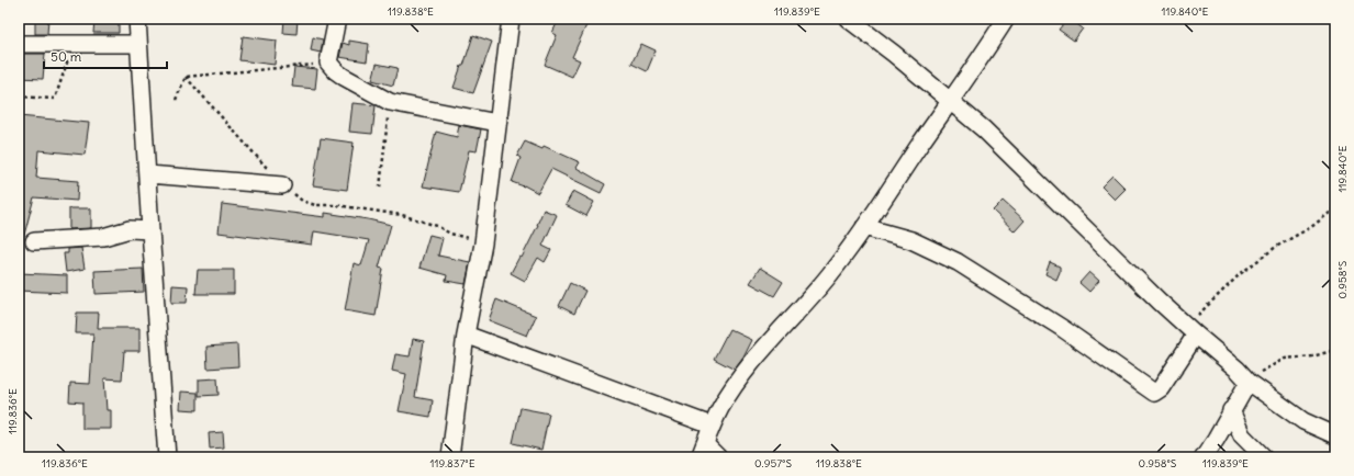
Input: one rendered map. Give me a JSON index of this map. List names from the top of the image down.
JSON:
{
  "scale_bar": "50 m",
  "coordinates": [
    "119.838°E",
    "119.839°E",
    "119.840°E",
    "0.958°S",
    "119.836°E",
    "119.837°E",
    "0.957°S"
  ]
}
